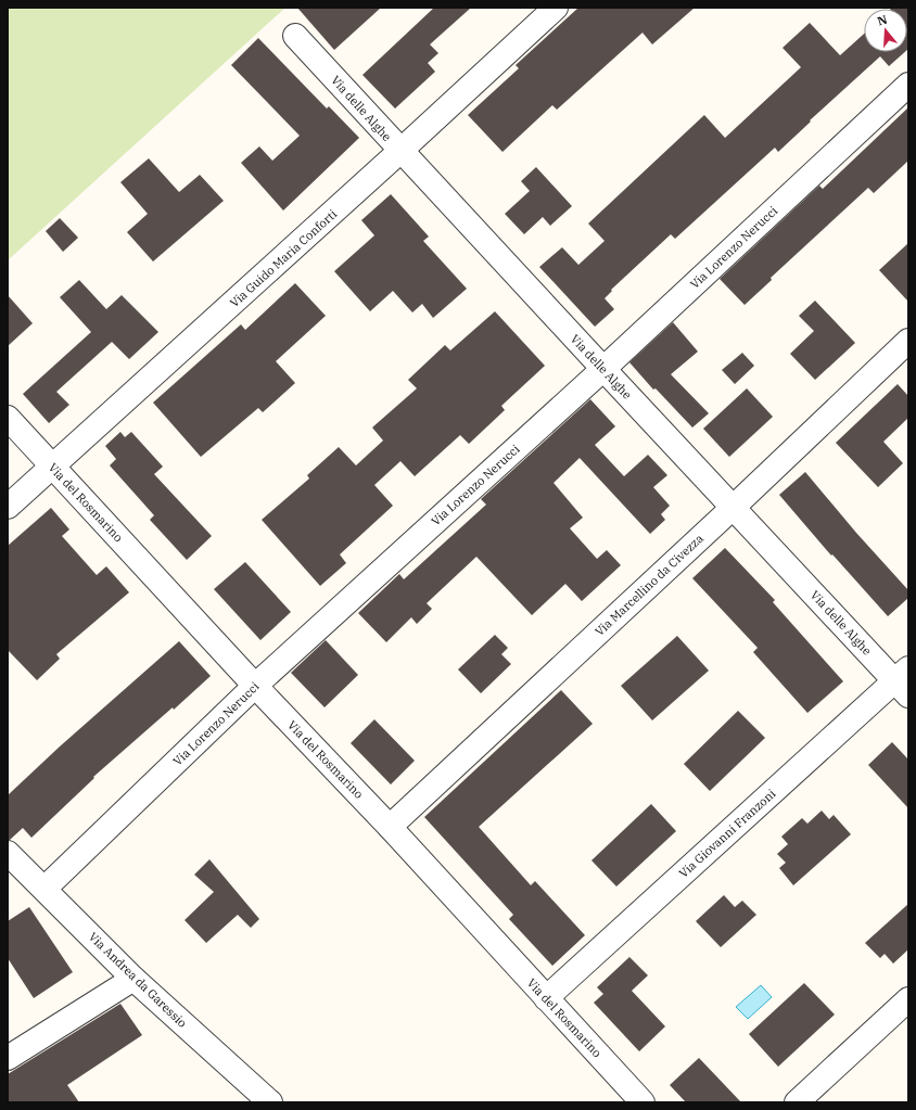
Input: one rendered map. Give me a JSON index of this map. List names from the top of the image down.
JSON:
{
  "streets": {
    "street": [
      "Via delle Alghe",
      "Via Lorenzo Nerucci",
      "Via Guido Maria Conforti",
      "Via del Rosmarino",
      "Via Marcellino da Civezza",
      "Via Giovanni Franzoni",
      "Via Andrea da Garessio"
    ]
  },
  "crossings": [
    ["Via delle Alghe", "Via Lorenzo Nerucci"],
    ["Via delle Alghe", "Via Guido Maria Conforti"],
    ["Via delle Alghe", "Via Marcellino da Civezza"],
    ["Via delle Alghe", "Via Giovanni Franzoni"],
    ["Via Lorenzo Nerucci", "Via del Rosmarino"],
    ["Via Lorenzo Nerucci", "Via Andrea da Garessio"],
    ["Via Guido Maria Conforti", "Via del Rosmarino"],
    ["Via del Rosmarino", "Via Marcellino da Civezza"],
    ["Via del Rosmarino", "Via Giovanni Franzoni"]
  ],
  "north": "top"
}
